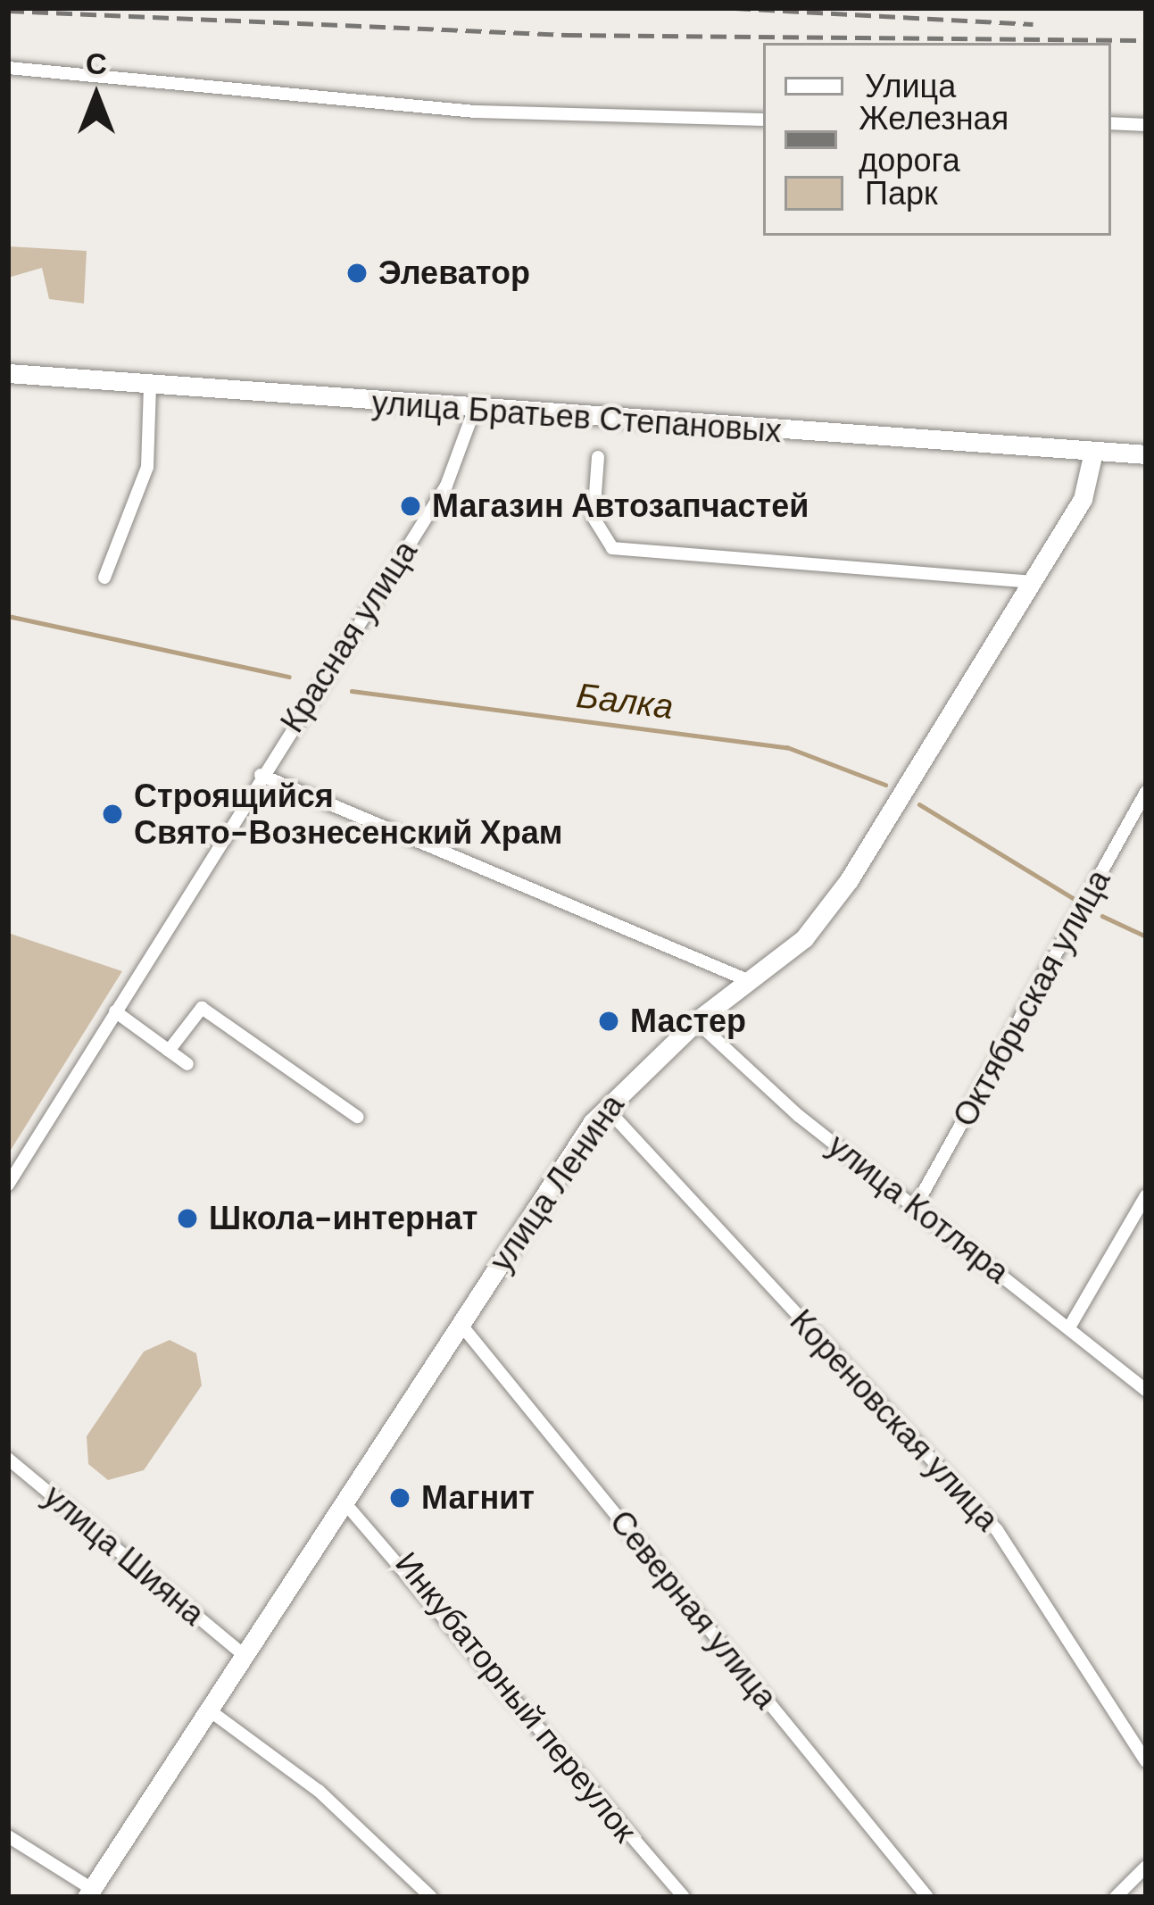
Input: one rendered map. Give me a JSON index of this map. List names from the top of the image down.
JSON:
{
  "streets": {
    "main road": ["улица Братьев Степановых", "улица Ленина"],
    "street": [
      "Красная улица",
      "Октябрьская улица",
      "улица Котляра",
      "Кореновская улица",
      "улица Шияна",
      "Северная улица",
      "Инкубаторный переулок"
    ]
  },
  "crossings": [
    ["улица Братьев Степановых", "Красная улица"],
    ["улица Братьев Степановых", "улица Ленина"],
    ["Октябрьская улица", "улица Котляра"],
    ["улица Ленина", "улица Котляра"],
    ["улица Ленина", "Кореновская улица"],
    ["улица Ленина", "улица Шияна"],
    ["улица Ленина", "Северная улица"],
    ["улица Ленина", "Инкубаторный переулок"]
  ],
  "water": ["Балка"],
  "places": [
    "Элеватор",
    "Магазин Автозапчастей",
    "Строящийся Свято-Вознесенский Храм",
    "Мастер",
    "Школа-интернат",
    "Магнит"
  ],
  "legend": ["Улица", "Железная дорога", "Парк"],
  "north": "top"
}
